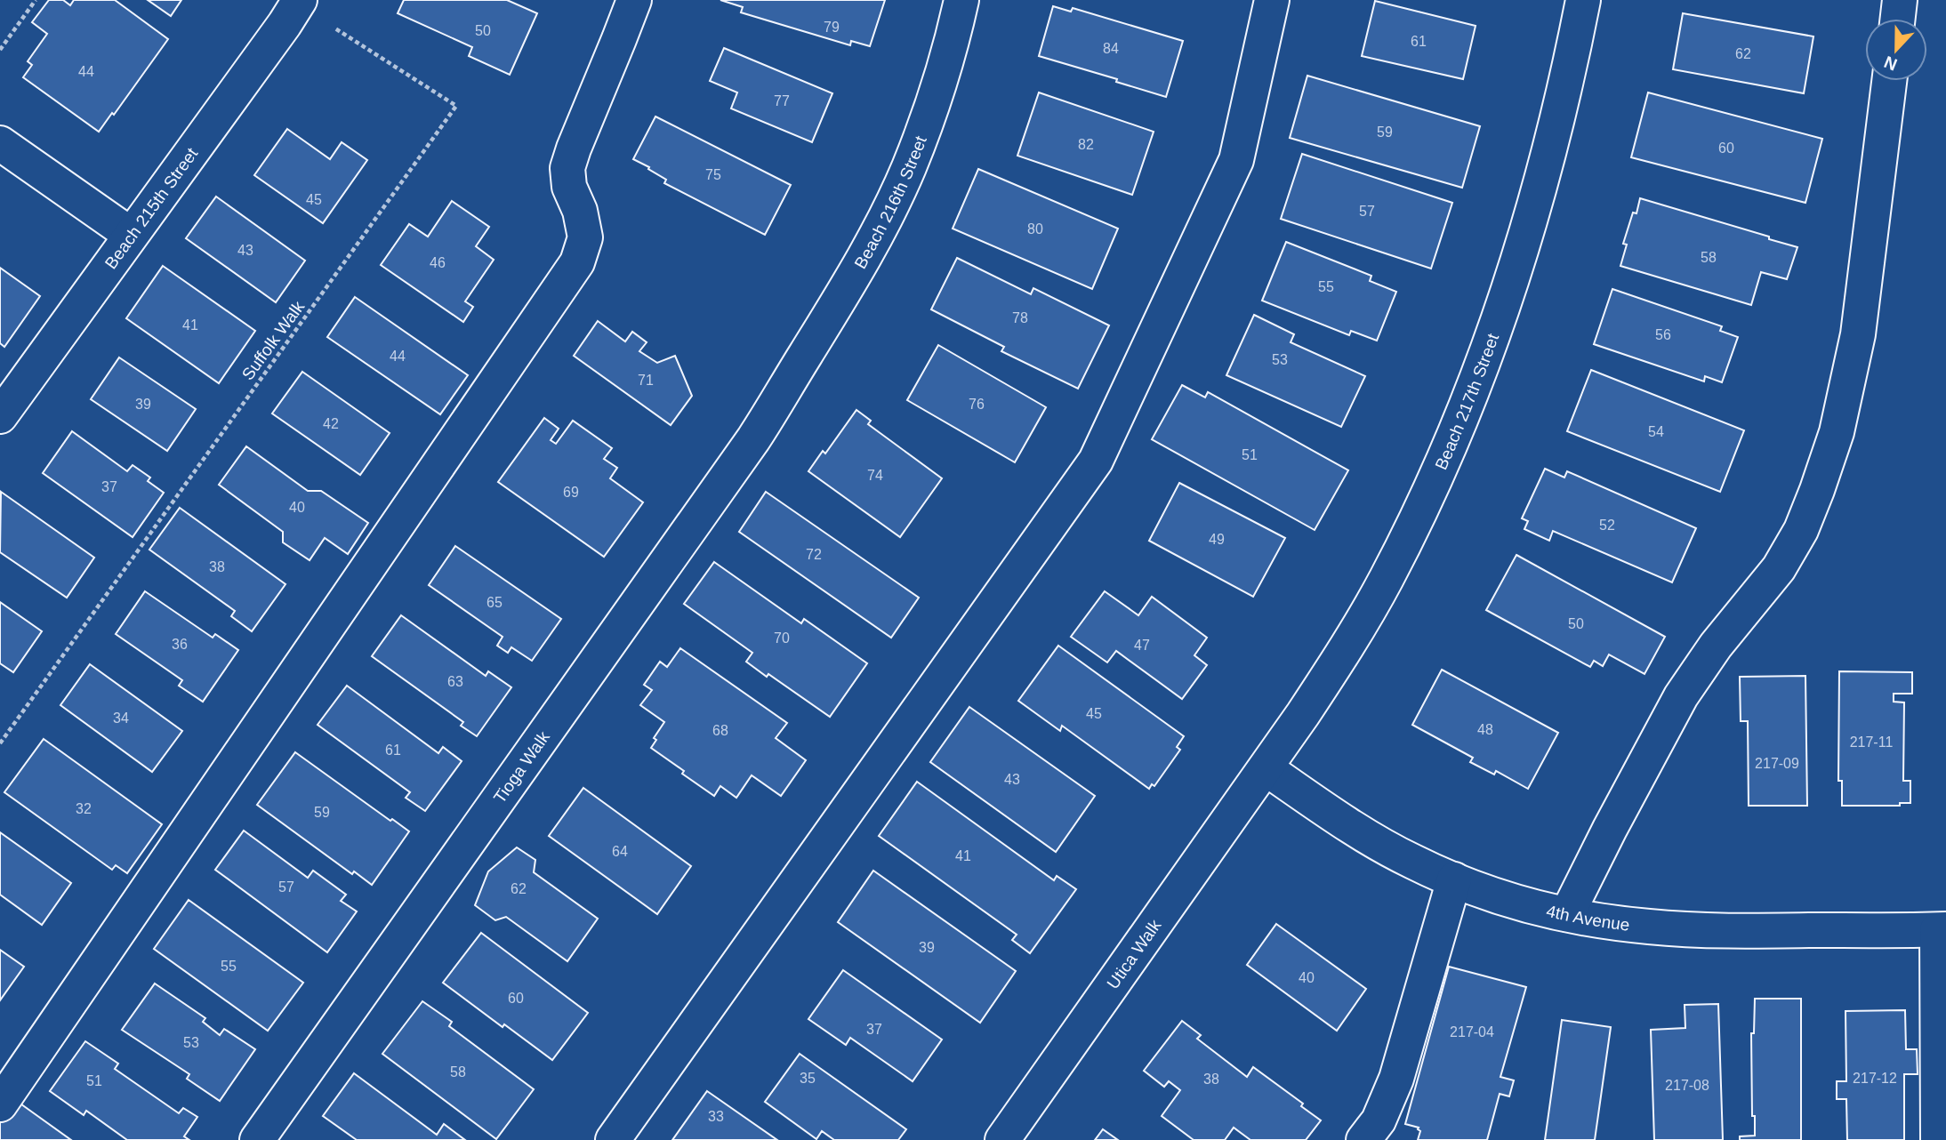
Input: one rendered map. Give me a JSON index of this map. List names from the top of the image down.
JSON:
{
  "streets": {
    "street": [
      "Beach 216th Street",
      "Beach 215th Street",
      "Beach 217th Street",
      "Tioga Walk",
      "4th Avenue",
      "Utica Walk"
    ],
    "path": ["Suffolk Walk"]
  },
  "crossings": [
    ["Beach 216th Street", "Tioga Walk"],
    ["Beach 215th Street", "Suffolk Walk"],
    ["Beach 217th Street", "4th Avenue"],
    ["Beach 217th Street", "Utica Walk"],
    ["4th Avenue", "Utica Walk"]
  ],
  "house_numbers": [
    "79",
    "50",
    "61",
    "84",
    "62",
    "44",
    "77",
    "59",
    "82",
    "60",
    "75",
    "45",
    "57",
    "80",
    "43",
    "58",
    "46",
    "55",
    "78",
    "41",
    "56",
    "44",
    "53",
    "71",
    "39",
    "76",
    "42",
    "54",
    "51",
    "74",
    "37",
    "69",
    "40",
    "52",
    "49",
    "72",
    "38",
    "65",
    "50",
    "70",
    "36",
    "47",
    "63",
    "45",
    "34",
    "48",
    "68",
    "217-11",
    "61",
    "217-09",
    "43",
    "32",
    "59",
    "64",
    "41",
    "57",
    "62",
    "39",
    "55",
    "40",
    "60",
    "37",
    "217-04",
    "53",
    "58",
    "35",
    "217-12",
    "38",
    "51",
    "217-08",
    "33"
  ],
  "north": "bottom"
}
